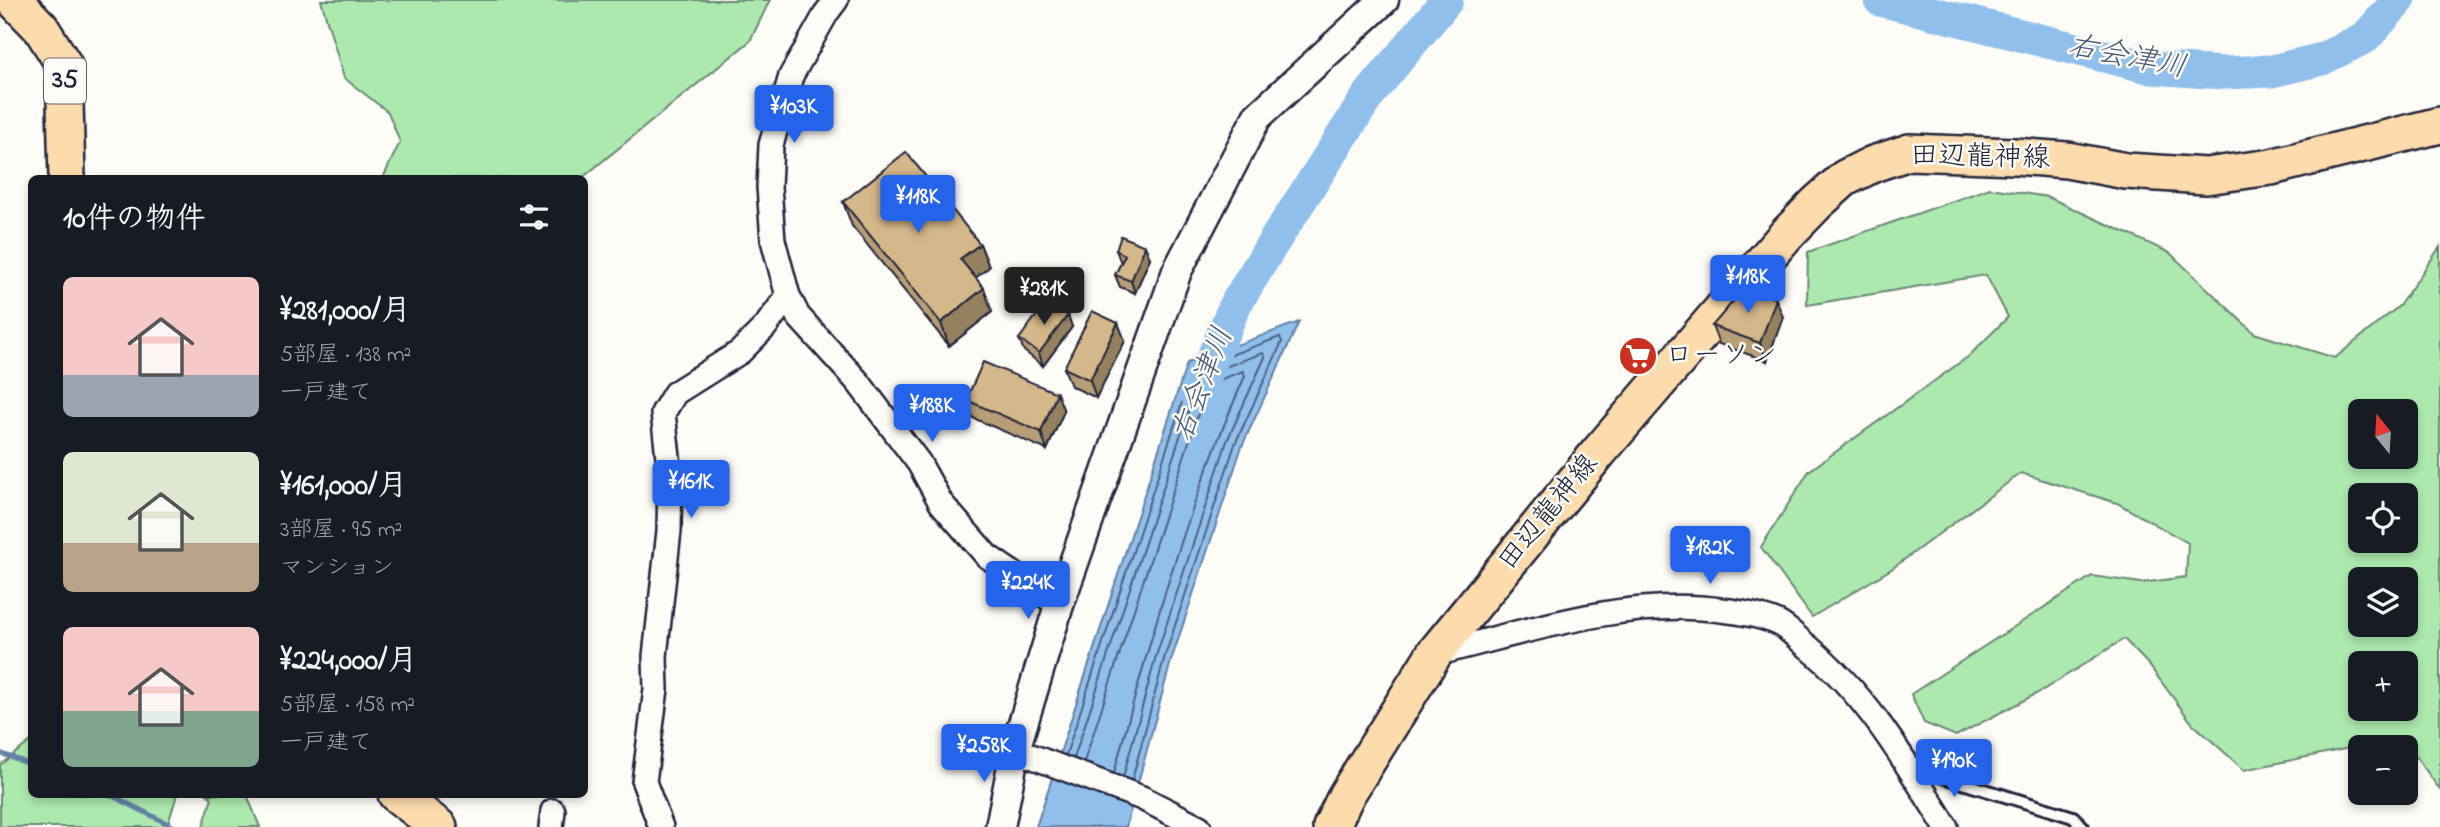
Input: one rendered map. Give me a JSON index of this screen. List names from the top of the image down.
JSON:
{
  "streets": {
    "main road": ["35", "田辺龍神線"]
  },
  "water": ["右会津川"],
  "places": {
    "supermarket": ["ローソン"]
  },
  "north": "top",
  "page": {
    "price": [
      "¥103K",
      "¥118K",
      "¥118K",
      "¥281K",
      "¥188K",
      "¥161K",
      "¥182K",
      "¥224K",
      "¥258K",
      "¥190K"
    ],
    "heading": "10件の物件",
    "list": [
      {
        "name": "¥281,000/月",
        "note": "5部屋 · 138 m² · 一戸建て"
      },
      {
        "name": "¥161,000/月",
        "note": "3部屋 · 95 m² · マンション"
      },
      {
        "name": "¥224,000/月",
        "note": "5部屋 · 158 m² · 一戸建て"
      }
    ],
    "map_buttons": ["+", "−"]
  }
}
